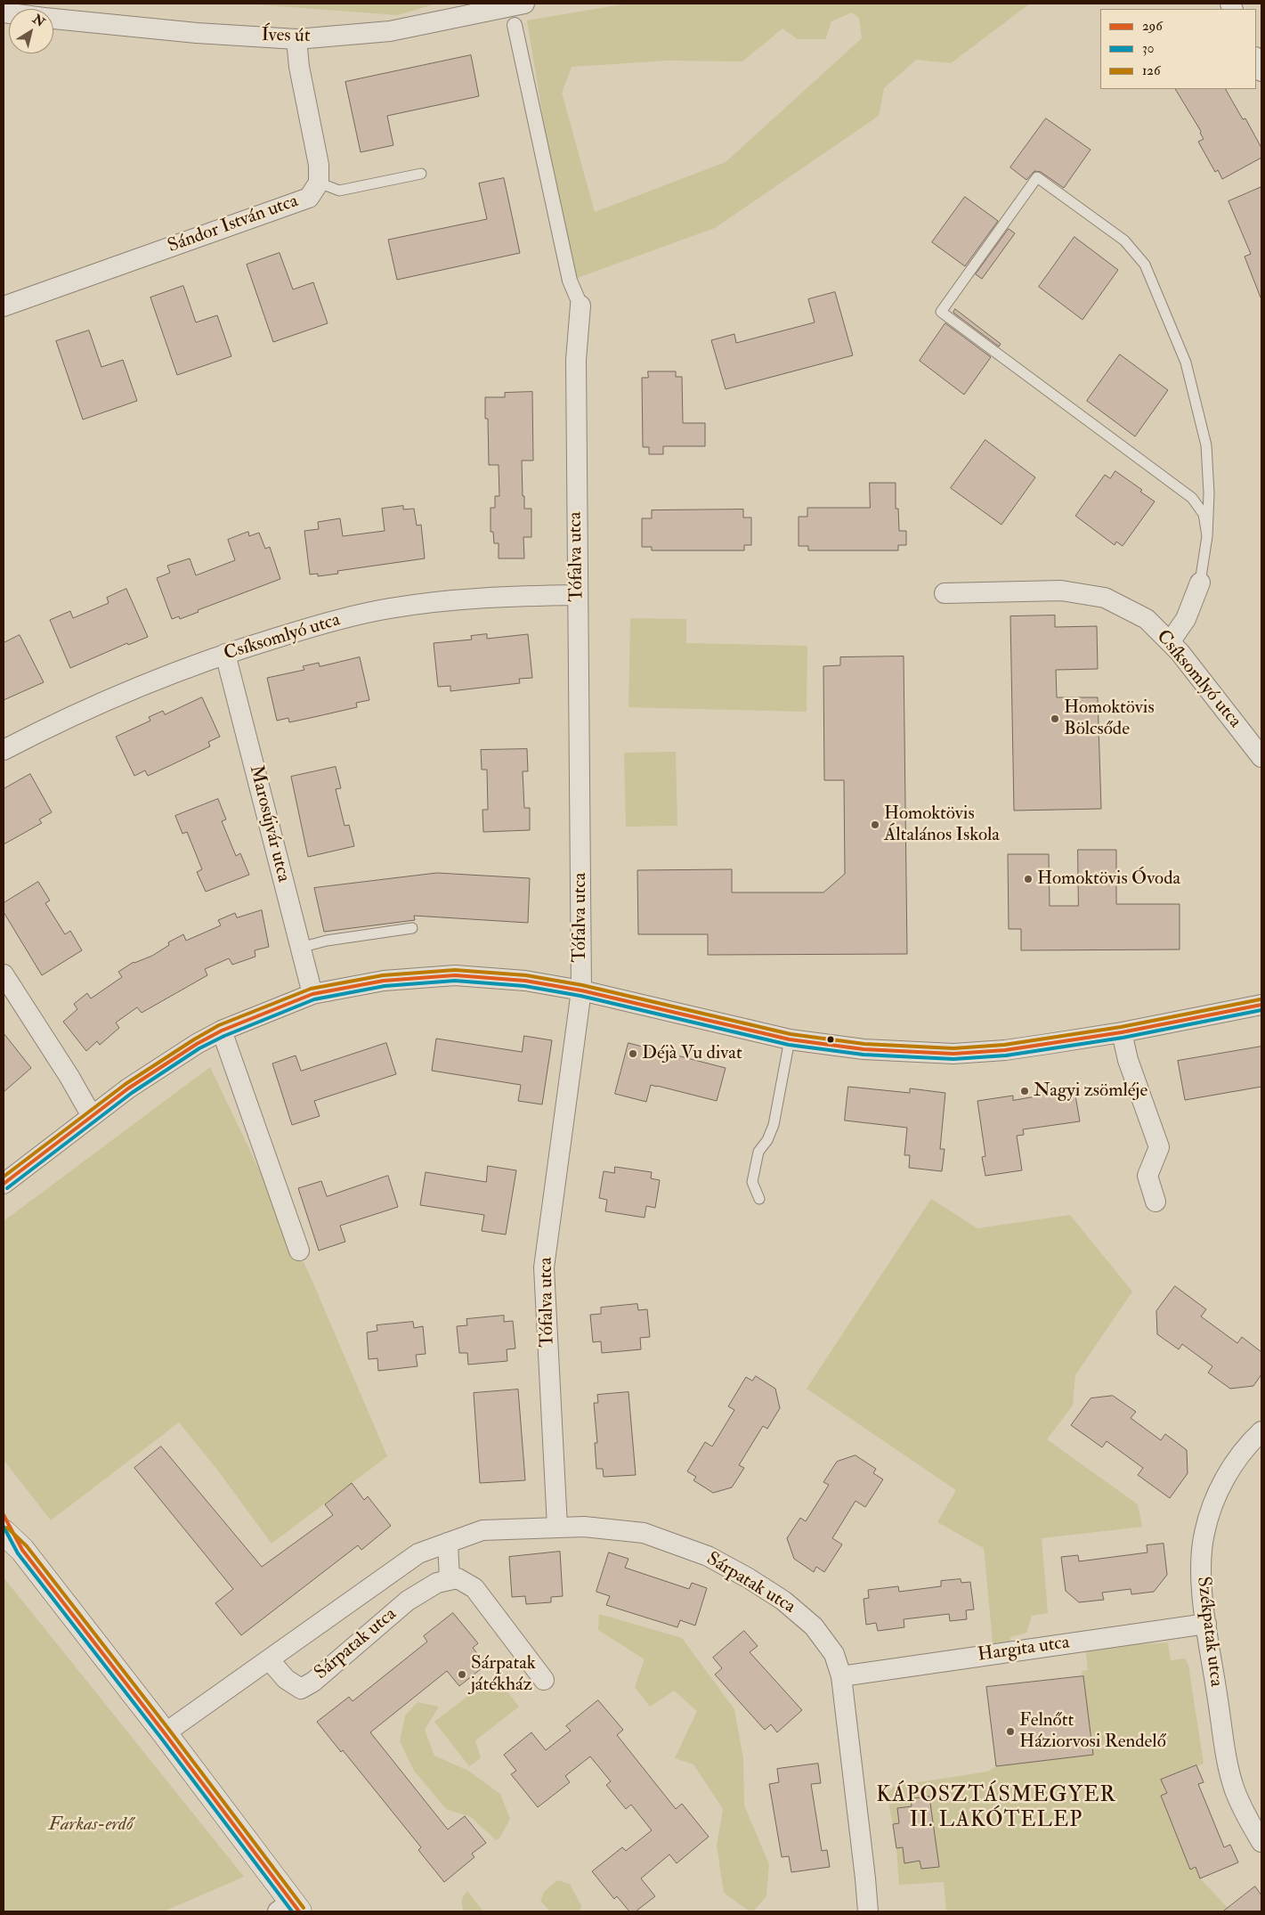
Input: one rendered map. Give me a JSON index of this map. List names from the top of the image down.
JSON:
{
  "streets": {
    "street": [
      "Íves út",
      "Sándor István utca",
      "Tófalva utca",
      "Csíksomlyó utca",
      "Marosújvár utca",
      "Sárpatak utca",
      "Székpatak utca",
      "Hargita utca"
    ]
  },
  "crossings": [
    ["Íves út", "Sándor István utca"],
    ["Tófalva utca", "Csíksomlyó utca"],
    ["Tófalva utca", "Sárpatak utca"],
    ["Csíksomlyó utca", "Marosújvár utca"],
    ["Sárpatak utca", "Hargita utca"],
    ["Székpatak utca", "Hargita utca"]
  ],
  "districts": ["KÁPOSZTÁSMEGYER II. LAKÓTELEP"],
  "parks": ["Farkas-erdő"],
  "places": [
    "Homoktövis Bölcsőde",
    "Homoktövis Általános Iskola",
    "Homoktövis Óvoda",
    "Déjà Vu divat",
    "Nagyi zsömléje",
    "Sárpatak játékház",
    "Felnőtt Háziorvosi Rendelő"
  ],
  "lines": ["transit line 126", "transit line 296", "transit line 30"],
  "legend": ["296", "30", "126"],
  "north": "top right"
}
